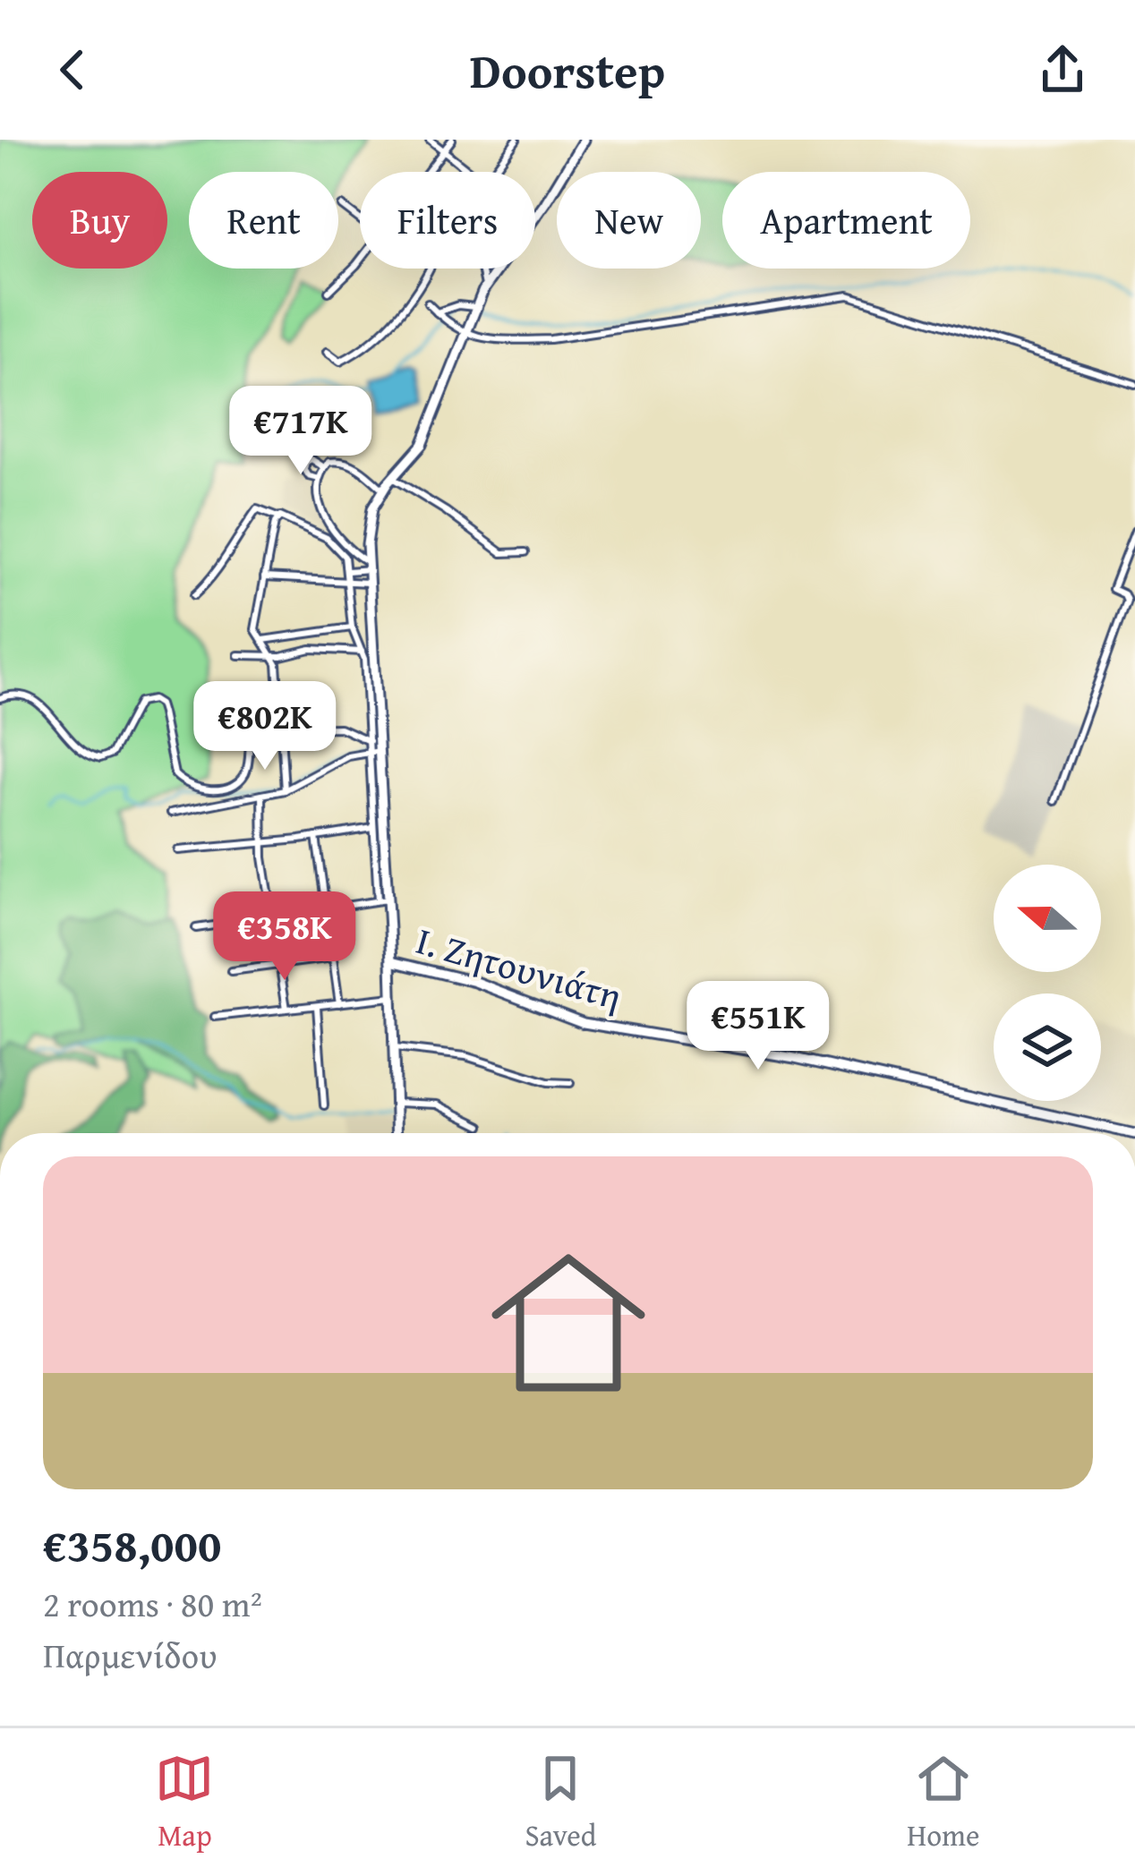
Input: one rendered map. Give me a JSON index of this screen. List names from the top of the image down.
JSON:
{
  "streets": {
    "street": ["Ι. Ζητουνιάτη"]
  },
  "north": "left",
  "page": {
    "header": "Doorstep",
    "chip": [
      "Buy",
      "Rent",
      "Filters",
      "New",
      "Apartment"
    ],
    "price": [
      "€717K",
      "€802K",
      "€358K",
      "€551K"
    ],
    "list": [
      {
        "name": "€358,000",
        "note": "2 rooms · 80 m² · Παρμενίδου"
      }
    ],
    "tabs": ["Map", "Saved", "Home"]
  }
}
